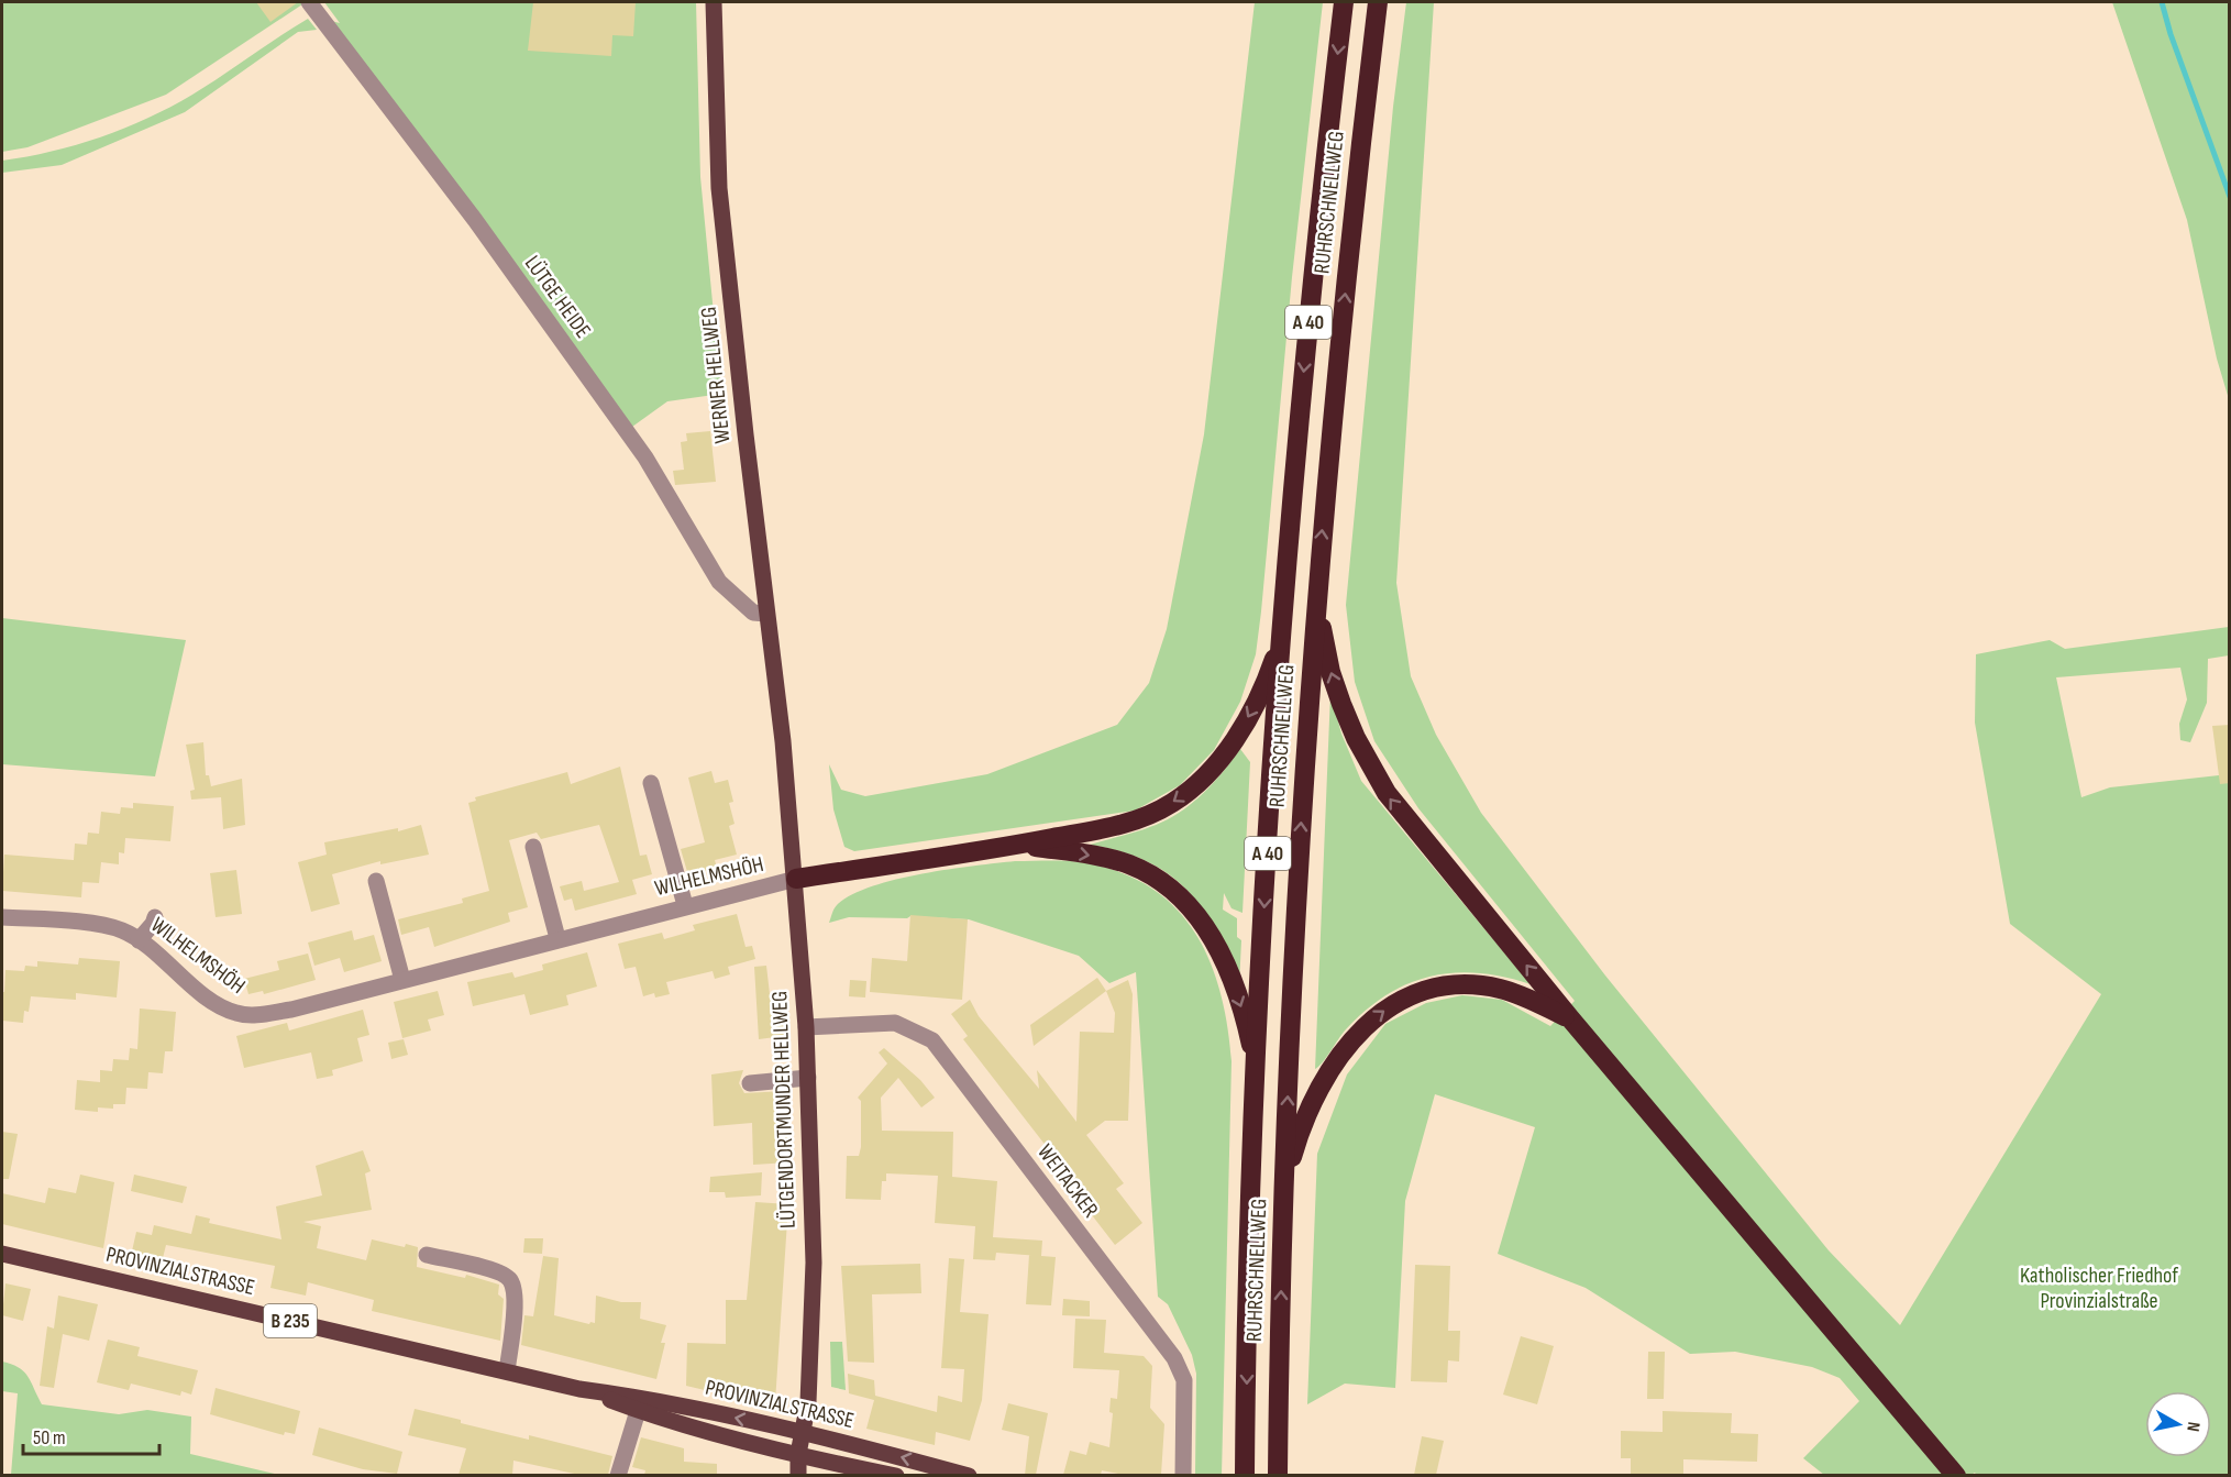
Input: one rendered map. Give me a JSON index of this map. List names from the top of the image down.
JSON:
{
  "streets": {
    "highway": ["RUHRSCHNELLWEG", "A 40"],
    "main road": [
      "WERNER HELLWEG",
      "LÜTGENDORTMUNDER HELLWEG",
      "PROVINZIALSTRASSE",
      "B 235"
    ],
    "street": ["LÜTGE HEIDE", "WILHELMSHÖH", "WEITACKER"]
  },
  "crossings": [
    ["LÜTGE HEIDE", "WERNER HELLWEG"],
    ["WERNER HELLWEG", "LÜTGENDORTMUNDER HELLWEG"],
    ["WILHELMSHÖH", "LÜTGENDORTMUNDER HELLWEG"],
    ["LÜTGENDORTMUNDER HELLWEG", "WEITACKER"],
    ["LÜTGENDORTMUNDER HELLWEG", "PROVINZIALSTRASSE"]
  ],
  "parks": ["Katholischer Friedhof Provinzialstraße"],
  "scale_bar": "50 m",
  "north": "right"
}
